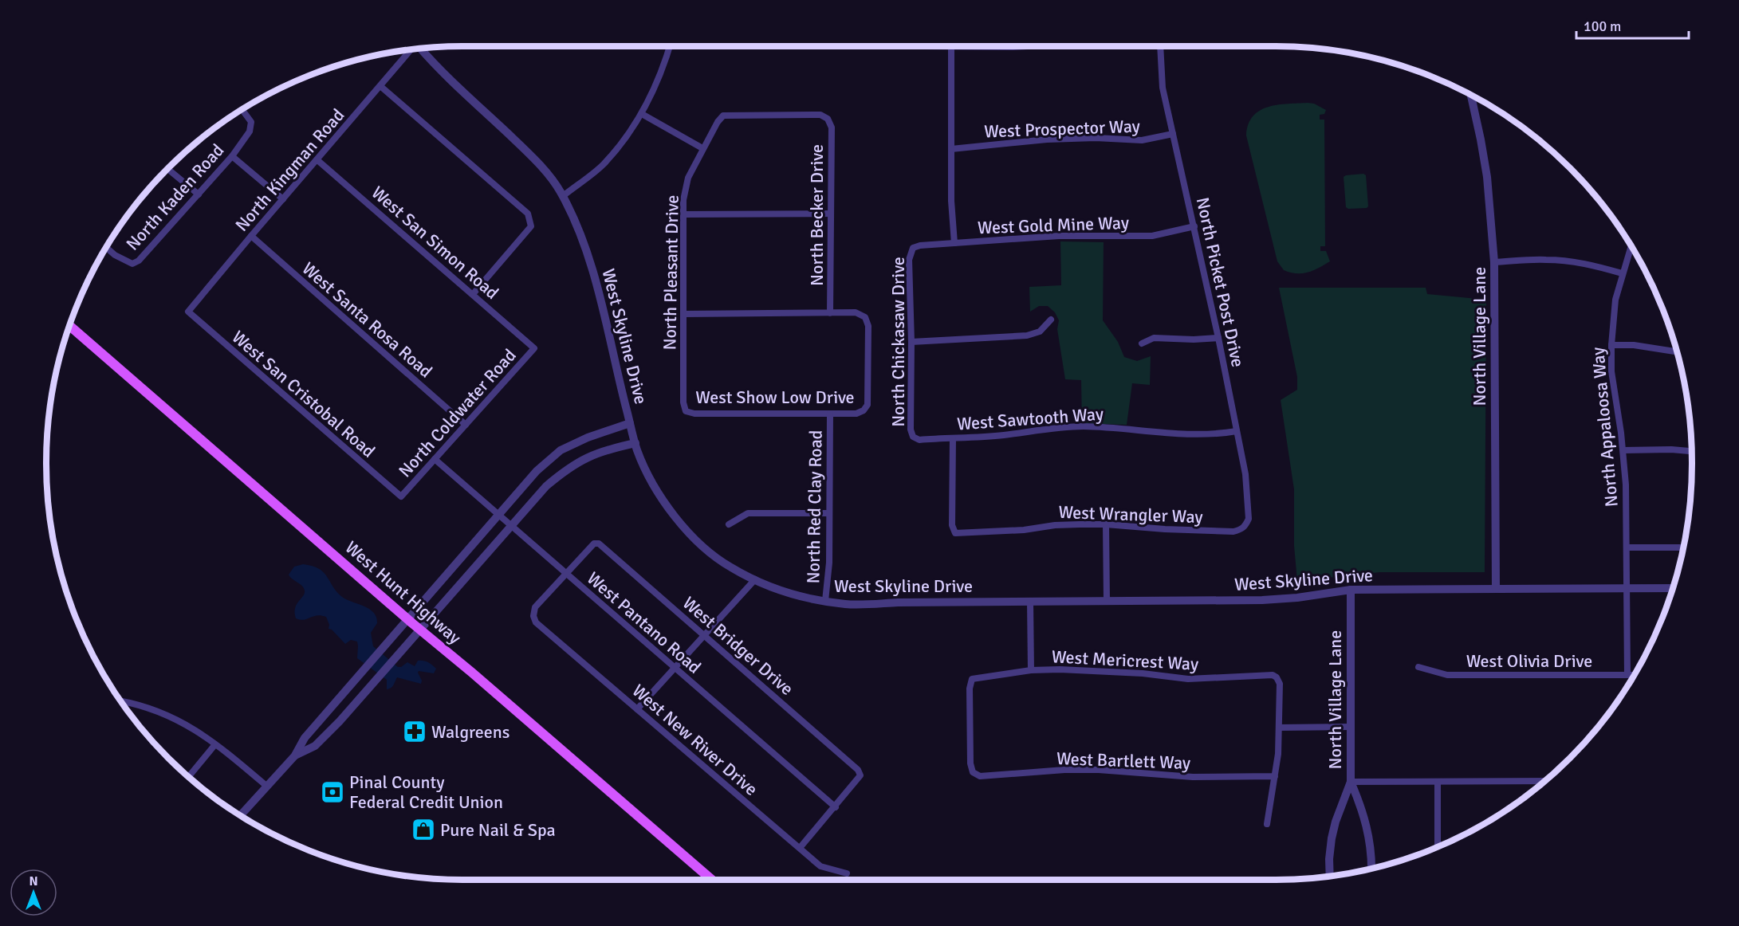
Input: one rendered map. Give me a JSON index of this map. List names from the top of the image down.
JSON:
{
  "streets": {
    "main road": ["West Hunt Highway"],
    "street": [
      "West Prospector Way",
      "North Kingman Road",
      "North Kaden Road",
      "North Becker Drive",
      "West Gold Mine Way",
      "West San Simon Road",
      "North Pleasant Drive",
      "North Picket Post Drive",
      "West Santa Rosa Road",
      "West Skyline Drive",
      "North Village Lane",
      "North Chickasaw Drive",
      "West San Cristobal Road",
      "West Show Low Drive",
      "North Coldwater Road",
      "West Sawtooth Way",
      "North Appaloosa Way",
      "North Red Clay Road",
      "West Wrangler Way",
      "West Pantano Road",
      "West Bridger Drive",
      "West Mericrest Way",
      "West Olivia Drive",
      "West New River Drive",
      "West Bartlett Way"
    ]
  },
  "crossings": [
    ["West Prospector Way", "North Picket Post Drive"],
    ["North Kingman Road", "West San Simon Road"],
    ["North Kingman Road", "West Santa Rosa Road"],
    ["North Kingman Road", "West San Cristobal Road"],
    ["North Becker Drive", "North Pleasant Drive"],
    ["North Becker Drive", "West Show Low Drive"],
    ["West Gold Mine Way", "North Picket Post Drive"],
    ["West Gold Mine Way", "North Chickasaw Drive"],
    ["West San Simon Road", "North Coldwater Road"],
    ["North Pleasant Drive", "West Show Low Drive"],
    ["North Picket Post Drive", "West Sawtooth Way"],
    ["North Picket Post Drive", "West Wrangler Way"],
    ["West Santa Rosa Road", "North Coldwater Road"],
    ["West Skyline Drive", "North Village Lane"],
    ["West Skyline Drive", "North Appaloosa Way"],
    ["West Skyline Drive", "North Red Clay Road"],
    ["North Chickasaw Drive", "West Sawtooth Way"],
    ["West San Cristobal Road", "North Coldwater Road"],
    ["West Show Low Drive", "North Red Clay Road"],
    ["North Coldwater Road", "West Pantano Road"],
    ["West Sawtooth Way", "West Wrangler Way"],
    ["North Appaloosa Way", "West Olivia Drive"],
    ["West Pantano Road", "West Bridger Drive"],
    ["West Pantano Road", "West New River Drive"],
    ["West Bridger Drive", "West New River Drive"],
    ["West Mericrest Way", "West Bartlett Way"]
  ],
  "places": {
    "pharmacy": ["Walgreens"],
    "bank": ["Pinal County Federal Credit Union"],
    "shop": ["Pure Nail & Spa"]
  },
  "scale_bar": "100 m",
  "north": "top"
}
